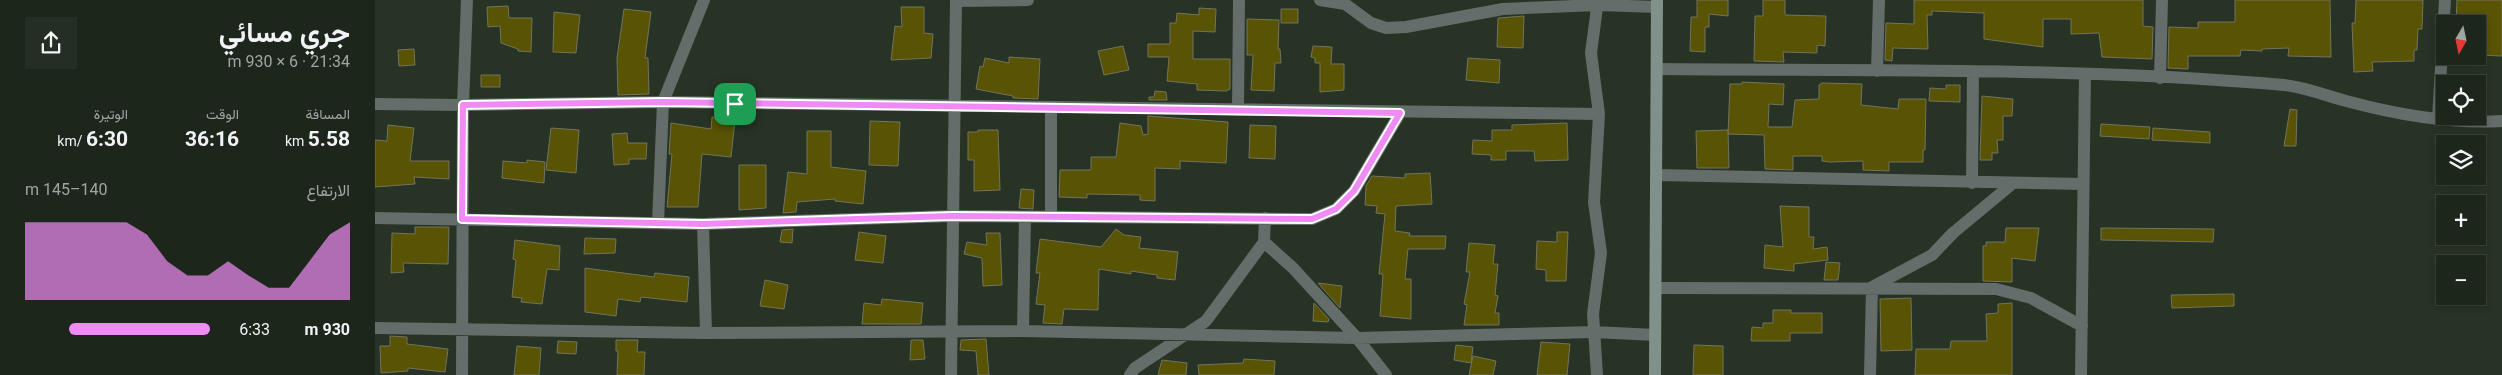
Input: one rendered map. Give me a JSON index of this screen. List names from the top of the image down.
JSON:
{
  "north": "bottom",
  "page": {
    "heading": ["جري مسائي", "21:34 · 6 × 930 m"],
    "map_buttons": ["+", "−"],
    "stats": [
      ["المسافة", "5.58 km"],
      ["الوقت", "36:16"],
      ["الوتيرة", "6:30 /km"]
    ],
    "chart": ["الارتفاع", "140–145 m"],
    "list": [
      {
        "name": "930 m",
        "note": "6:33"
      }
    ]
  }
}
